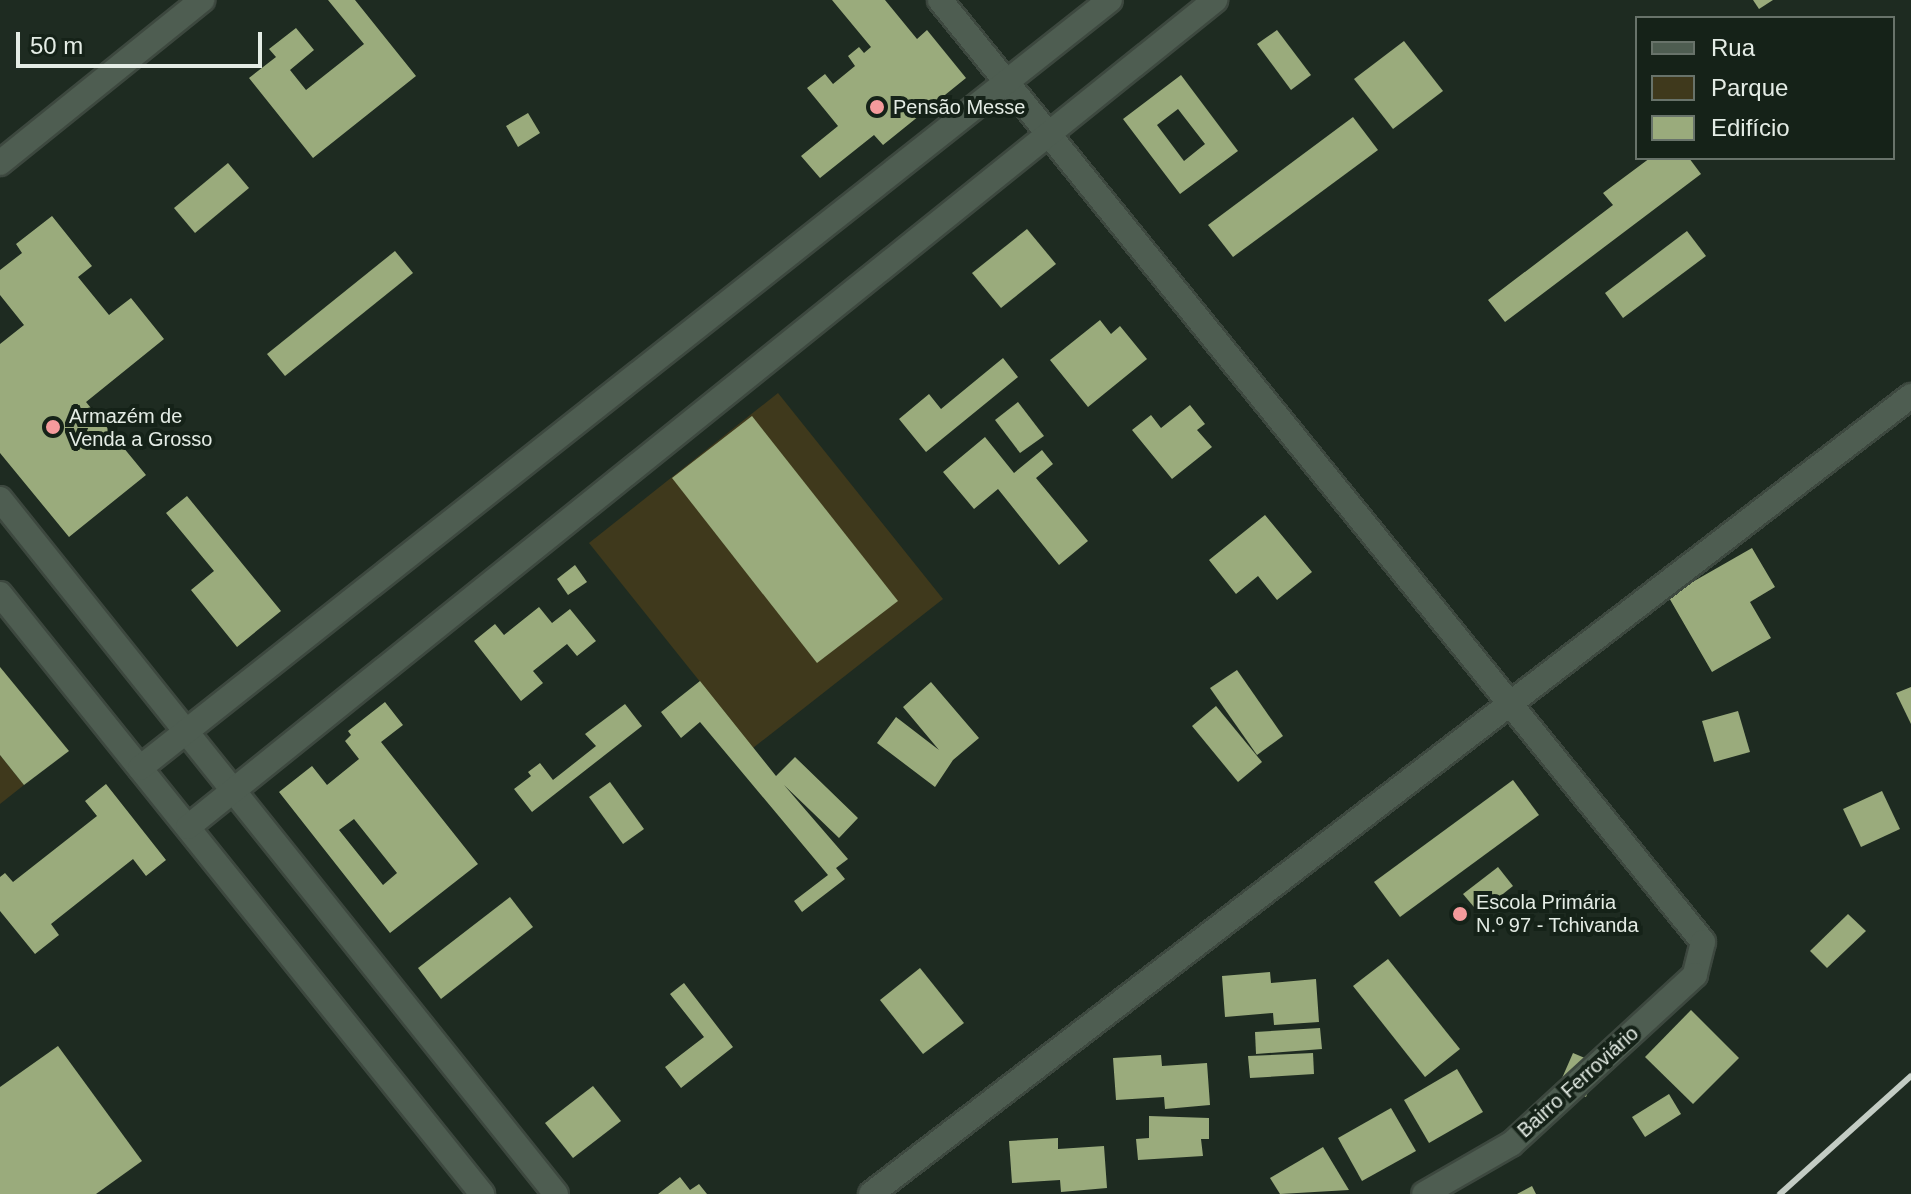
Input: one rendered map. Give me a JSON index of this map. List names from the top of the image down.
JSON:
{
  "streets": {
    "street": ["Bairro Ferroviário"]
  },
  "places": ["Pensão Messe", "Armazém de Venda a Grosso", "Escola Primária N.º 97 - Tchivanda"],
  "legend": ["Rua", "Parque", "Edifício"],
  "scale_bar": "50 m"
}
